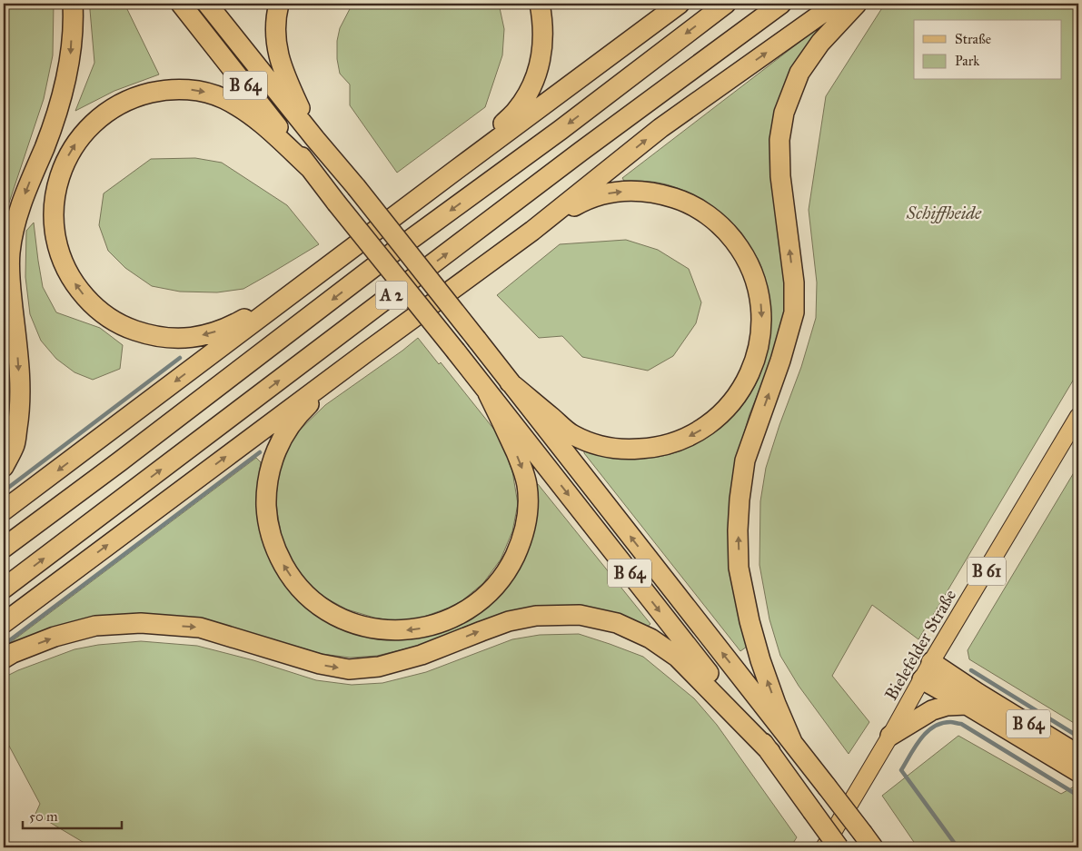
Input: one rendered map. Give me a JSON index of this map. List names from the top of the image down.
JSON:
{
  "streets": {
    "highway": ["B 64", "A 2", "B 61"],
    "main road": ["Bielefelder Straße"]
  },
  "crossings": [
    ["B 64", "Bielefelder Straße"],
    ["B 61", "Bielefelder Straße"]
  ],
  "parks": ["Schiffheide"],
  "legend": ["Straße", "Park"],
  "scale_bar": "50 m"
}
